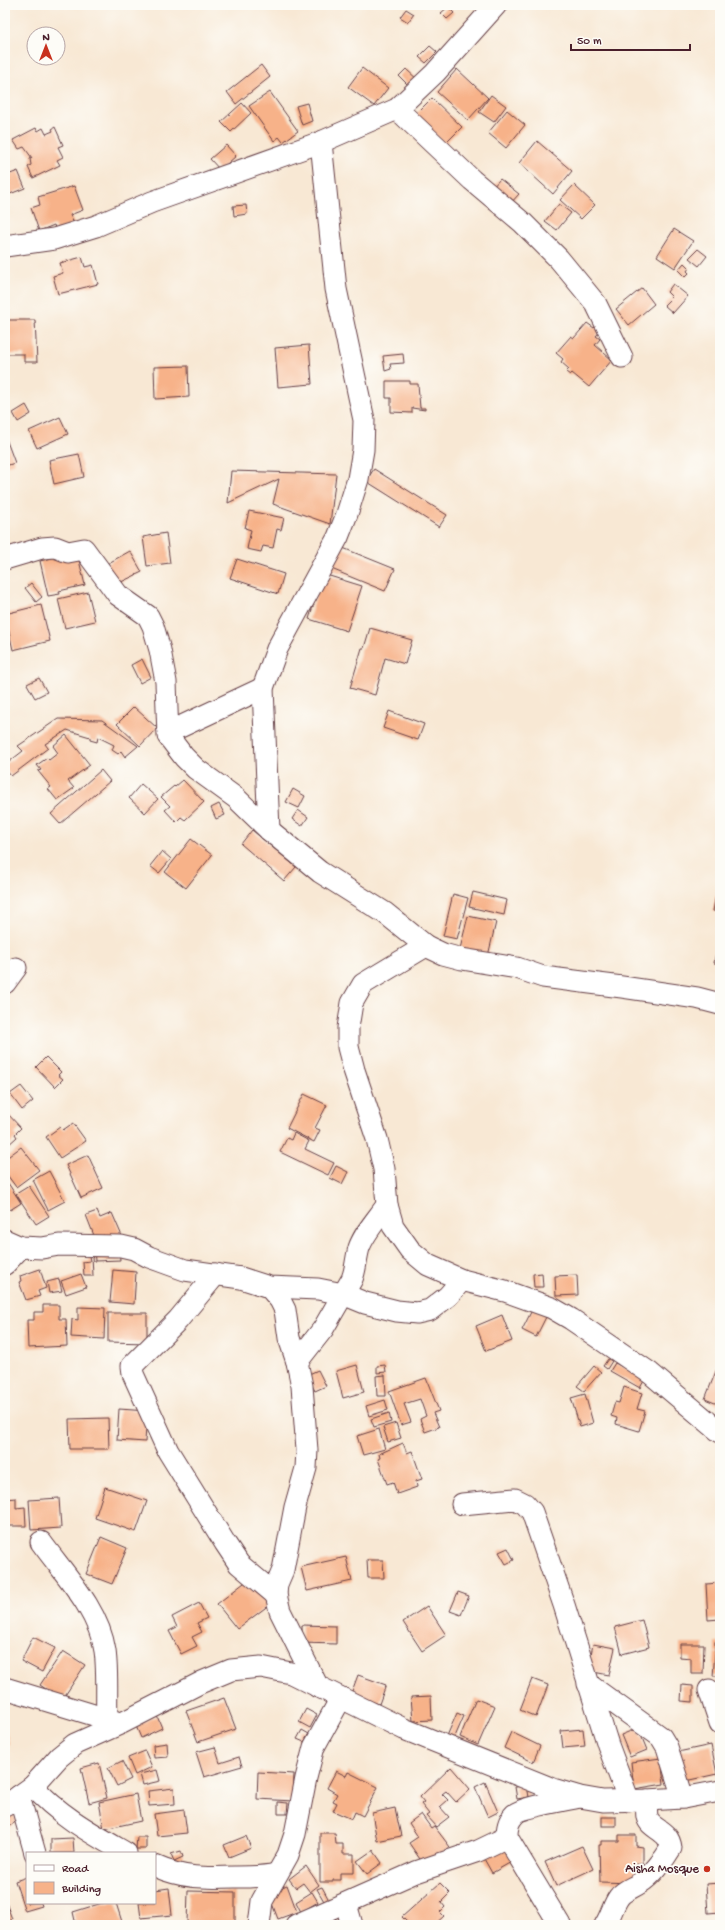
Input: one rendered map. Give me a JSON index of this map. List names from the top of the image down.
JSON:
{
  "places": ["Aisha Mosque"],
  "legend": ["Road", "Building"],
  "scale_bar": "50 m",
  "north": "top"
}
